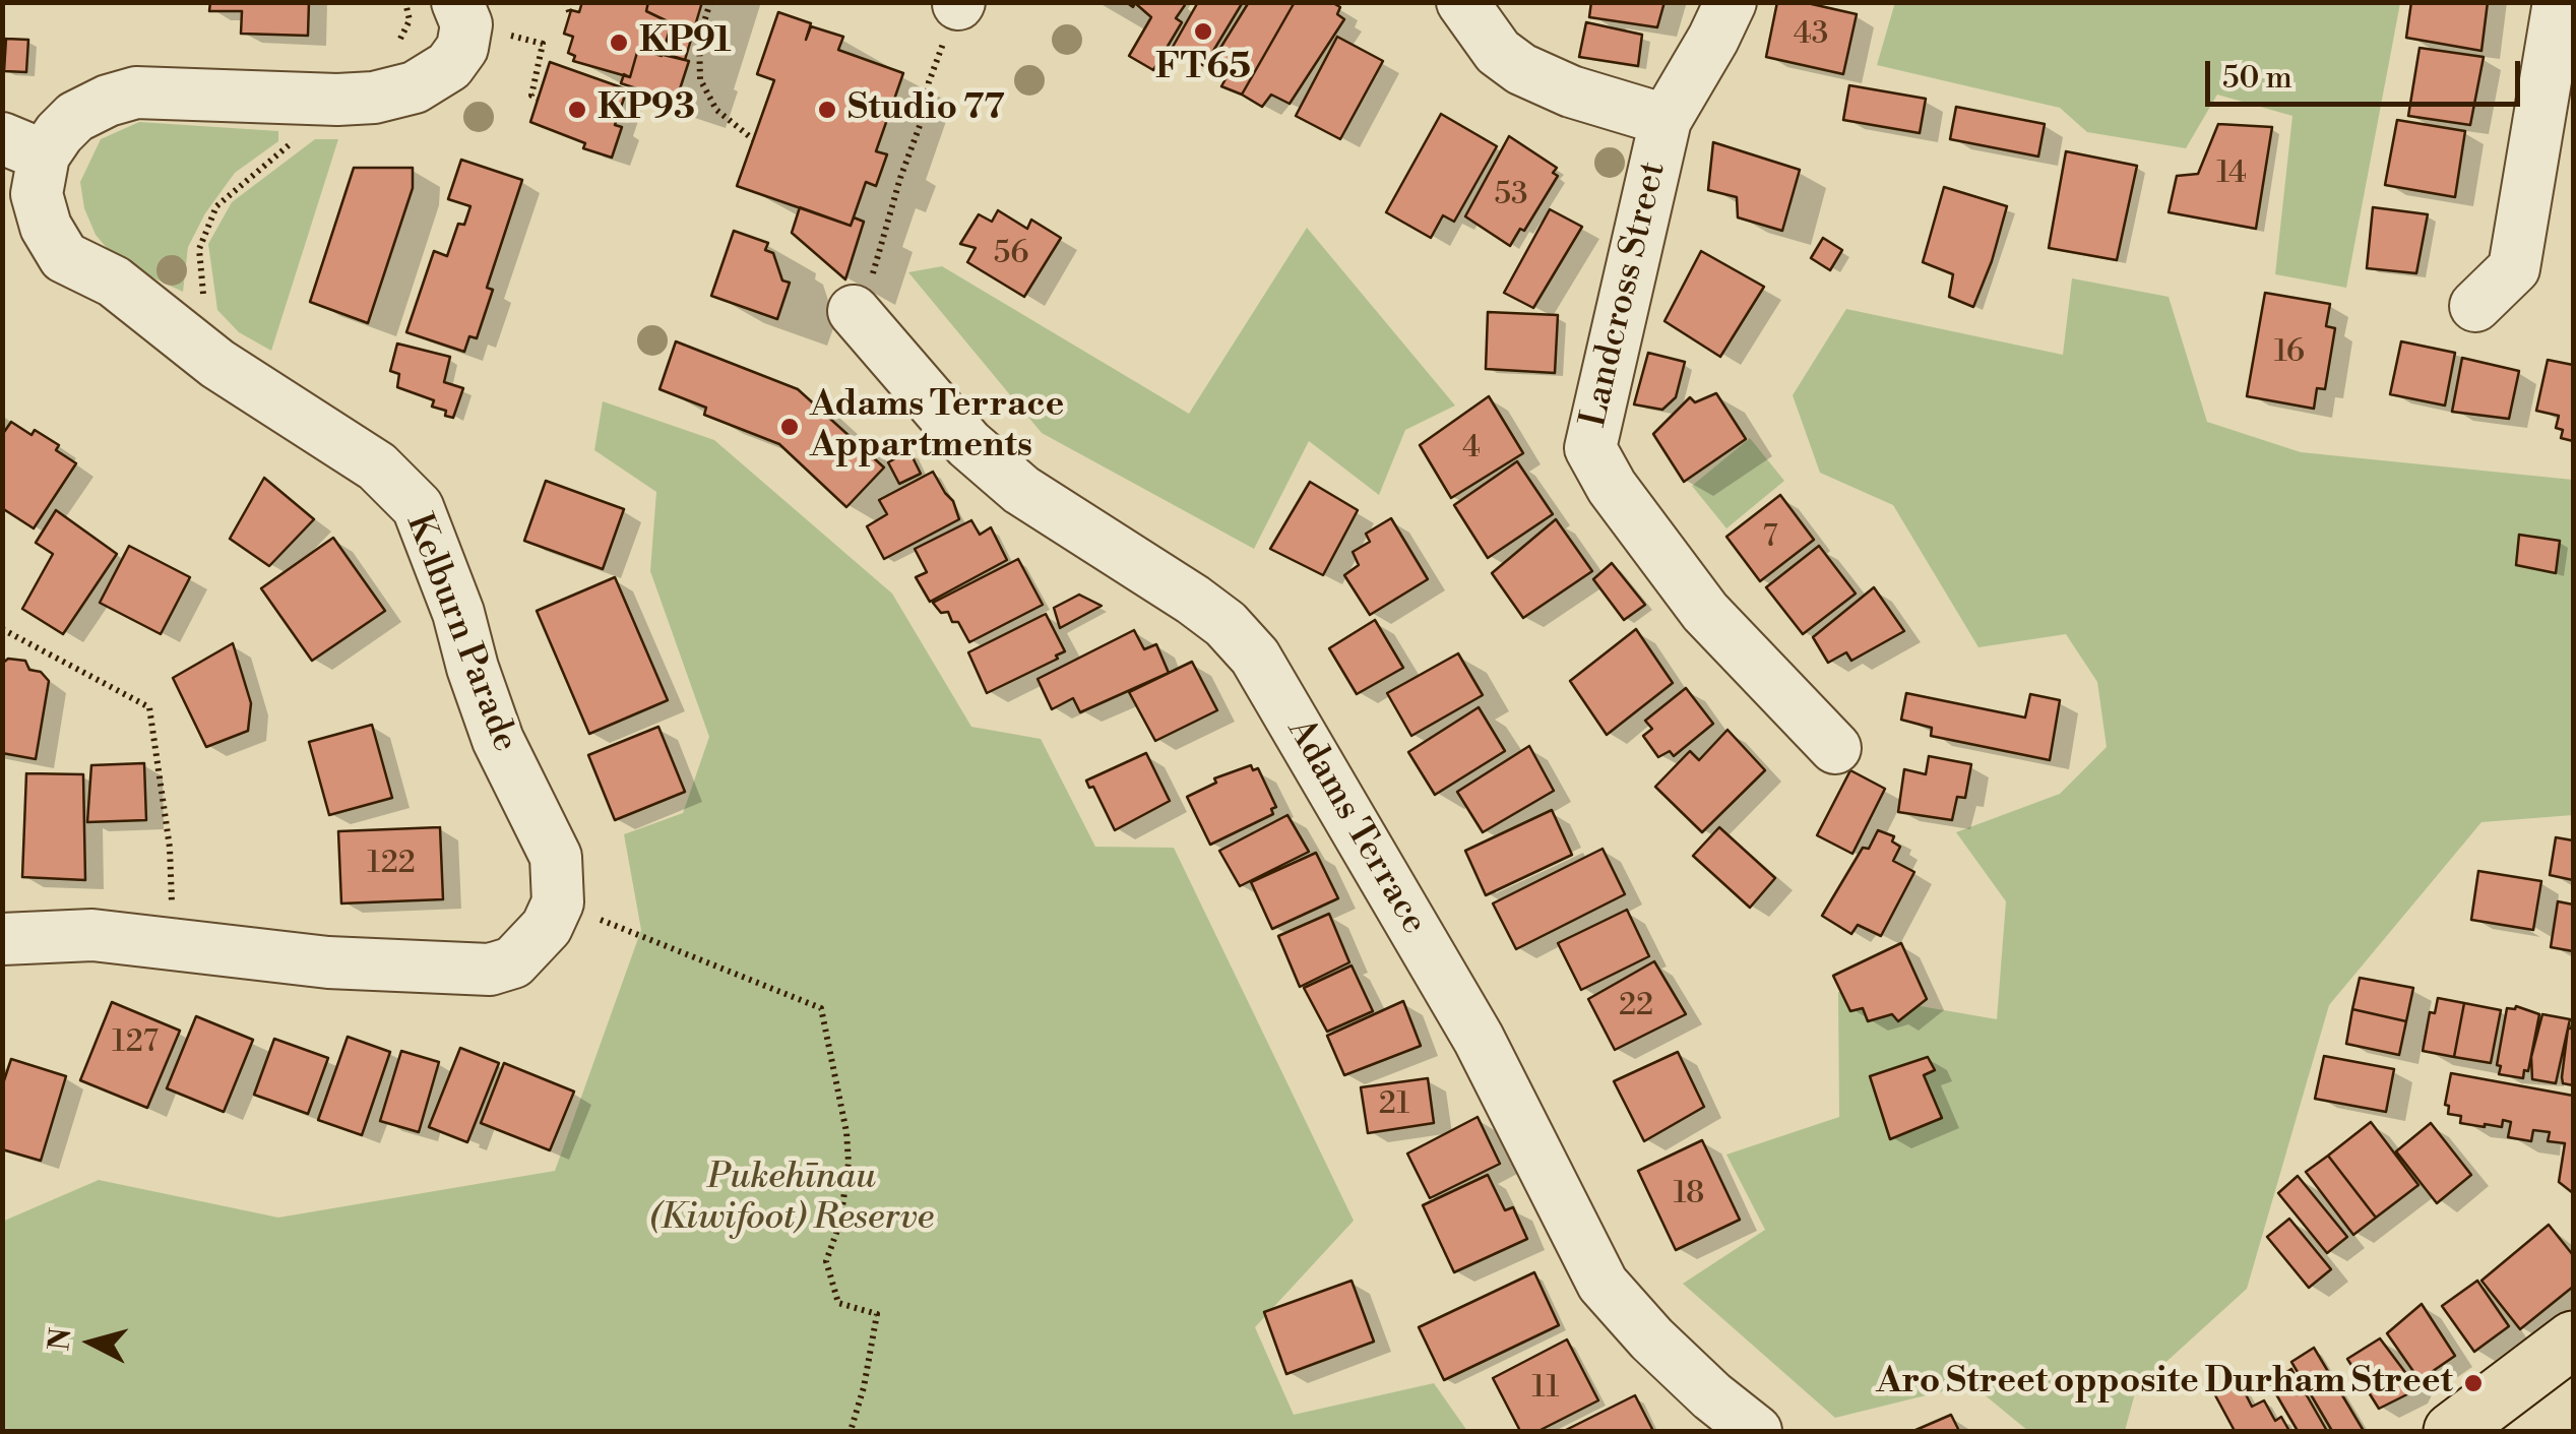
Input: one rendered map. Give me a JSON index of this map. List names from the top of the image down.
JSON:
{
  "streets": {
    "street": ["Landcross Street", "Kelburn Parade", "Adams Terrace"]
  },
  "parks": ["Pukehīnau (Kiwifoot) Reserve"],
  "places": [
    "FT65",
    "KP91",
    "KP93",
    "Studio 77",
    "Adams Terrace Appartments",
    "Aro Street opposite Durham Street"
  ],
  "house_numbers": [
    "43",
    "14",
    "53",
    "56",
    "16",
    "4",
    "7",
    "122",
    "22",
    "127",
    "21",
    "18",
    "11"
  ],
  "scale_bar": "50 m",
  "north": "left"
}
